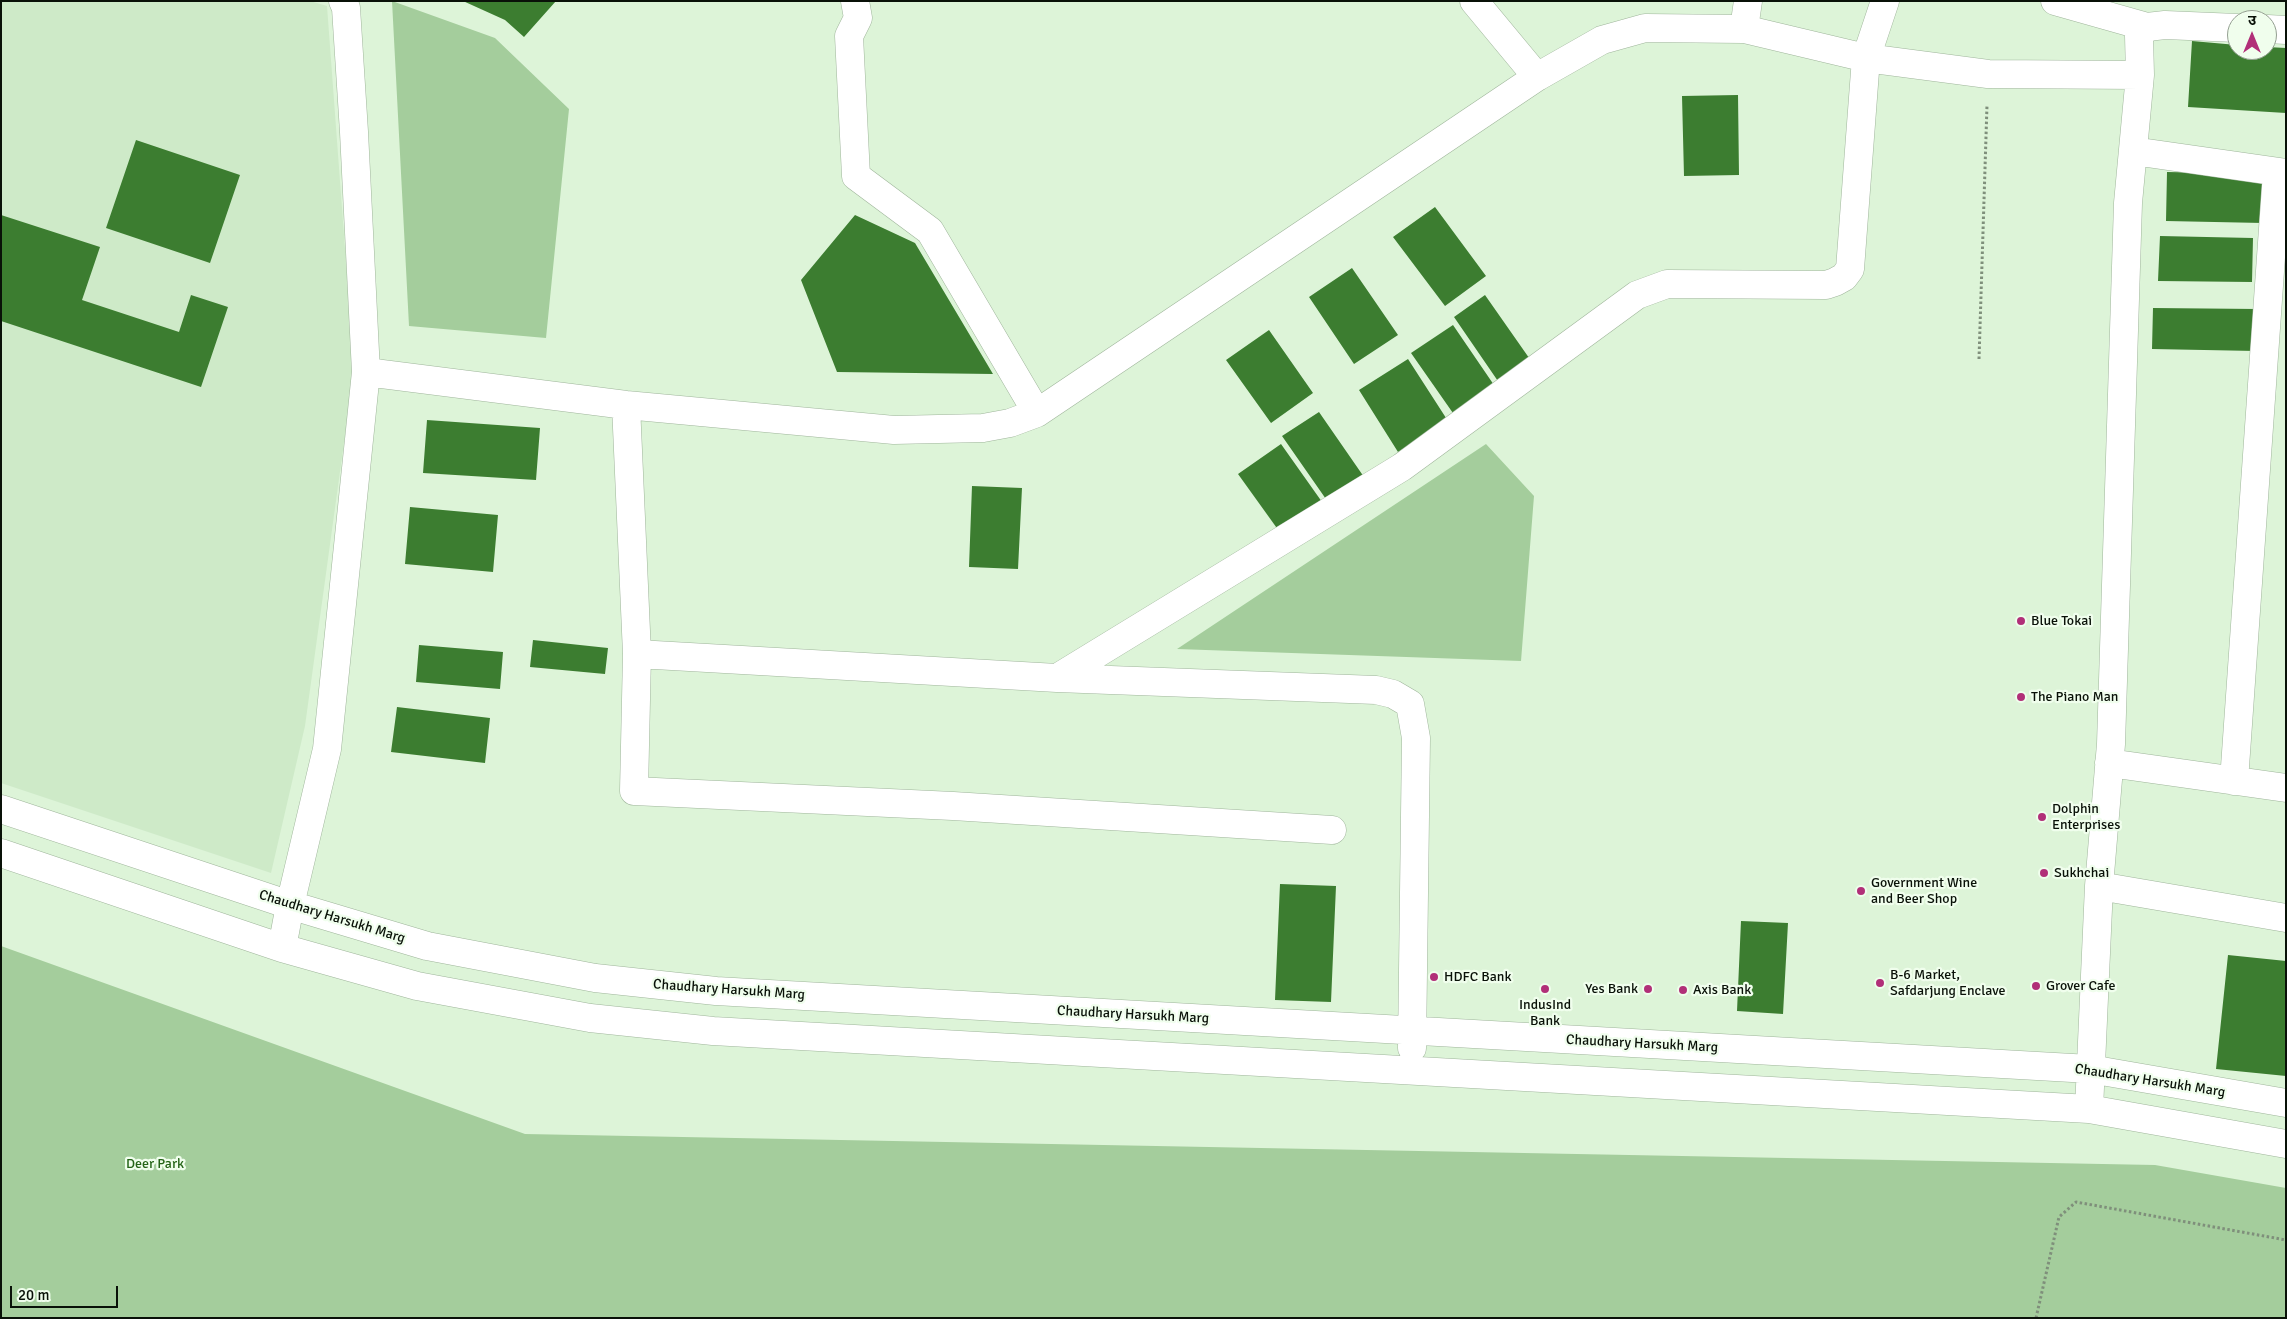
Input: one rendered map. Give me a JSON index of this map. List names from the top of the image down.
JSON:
{
  "streets": {
    "street": ["Chaudhary Harsukh Marg"]
  },
  "parks": ["Deer Park"],
  "places": [
    "Blue Tokai",
    "The Piano Man",
    "Dolphin Enterprises",
    "Sukhchai",
    "Government Wine and Beer Shop",
    "HDFC Bank",
    "B-6 Market, Safdarjung Enclave",
    "Grover Cafe",
    "IndusInd Bank",
    "Yes Bank",
    "Axis Bank"
  ],
  "scale_bar": "20 m",
  "north": "top"
}
